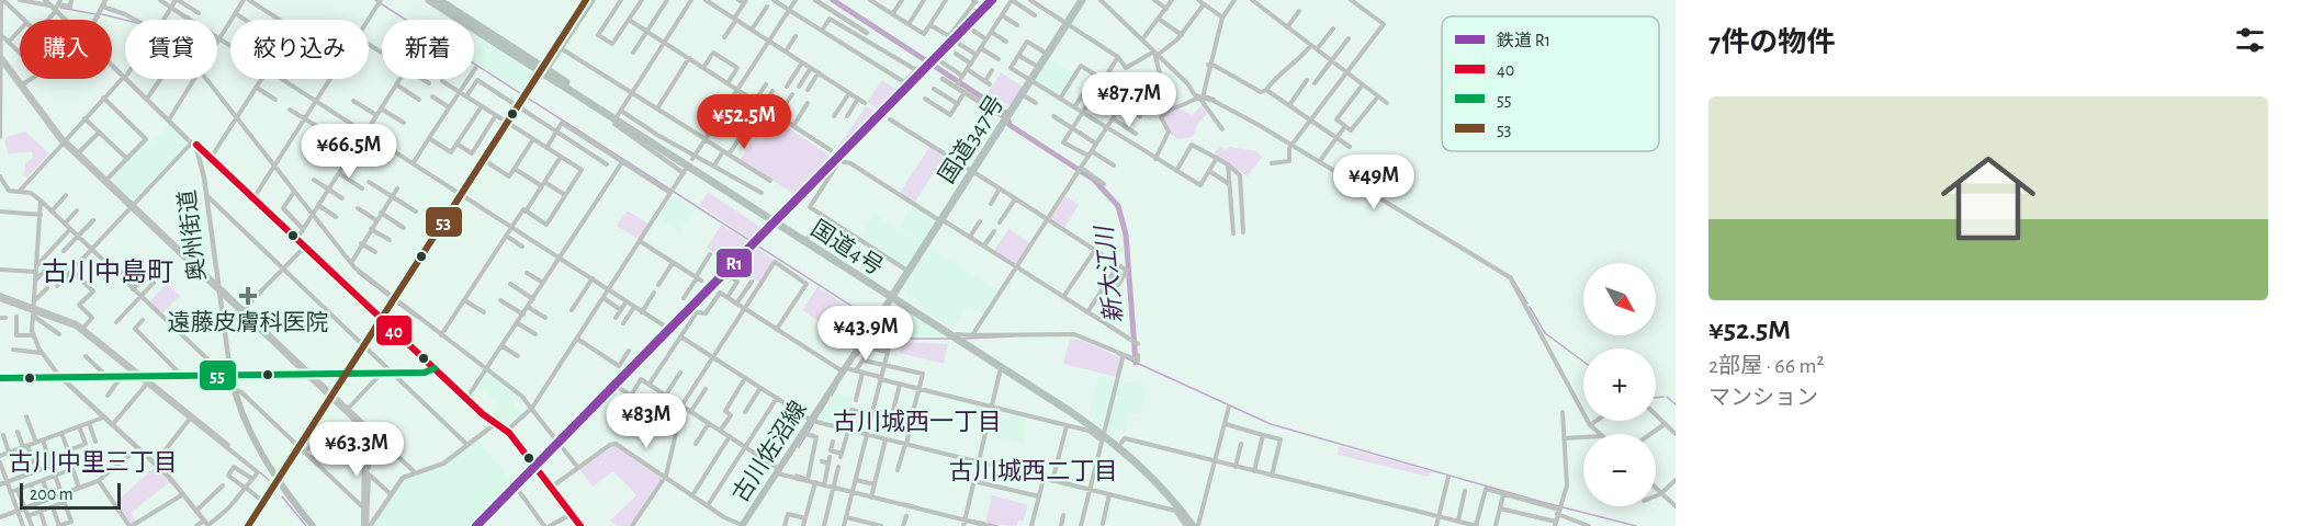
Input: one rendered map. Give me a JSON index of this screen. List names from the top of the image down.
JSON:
{
  "streets": {
    "highway": ["国道347号", "国道4号"],
    "main road": ["古川佐沼線"],
    "street": ["奥州街道"]
  },
  "crossings": [
    ["国道347号", "国道4号"],
    ["国道347号", "古川佐沼線"],
    ["国道4号", "古川佐沼線"]
  ],
  "districts": [
    "古川中島町",
    "古川城西一丁目",
    "古川中里三丁目",
    "古川城西二丁目"
  ],
  "water": ["新大江川"],
  "places": {
    "health": ["遠藤皮膚科医院"]
  },
  "lines": [
    "rail line R1",
    "transit line 53",
    "transit line 40",
    "transit line 55"
  ],
  "legend": [
    "鉄道 R1",
    "40",
    "55",
    "53"
  ],
  "scale_bar": "200 m",
  "north": "bottom right",
  "page": {
    "heading": "7件の物件",
    "chip": [
      "購入",
      "賃貸",
      "絞り込み",
      "新着"
    ],
    "price": [
      "¥87.7M",
      "¥52.5M",
      "¥66.5M",
      "¥49M",
      "¥43.9M",
      "¥83M",
      "¥63.3M"
    ],
    "list": [
      {
        "name": "¥52.5M",
        "note": "2部屋 · 66 m² · マンション"
      }
    ],
    "map_buttons": ["+", "−"],
    "scale": "200 m"
  }
}
